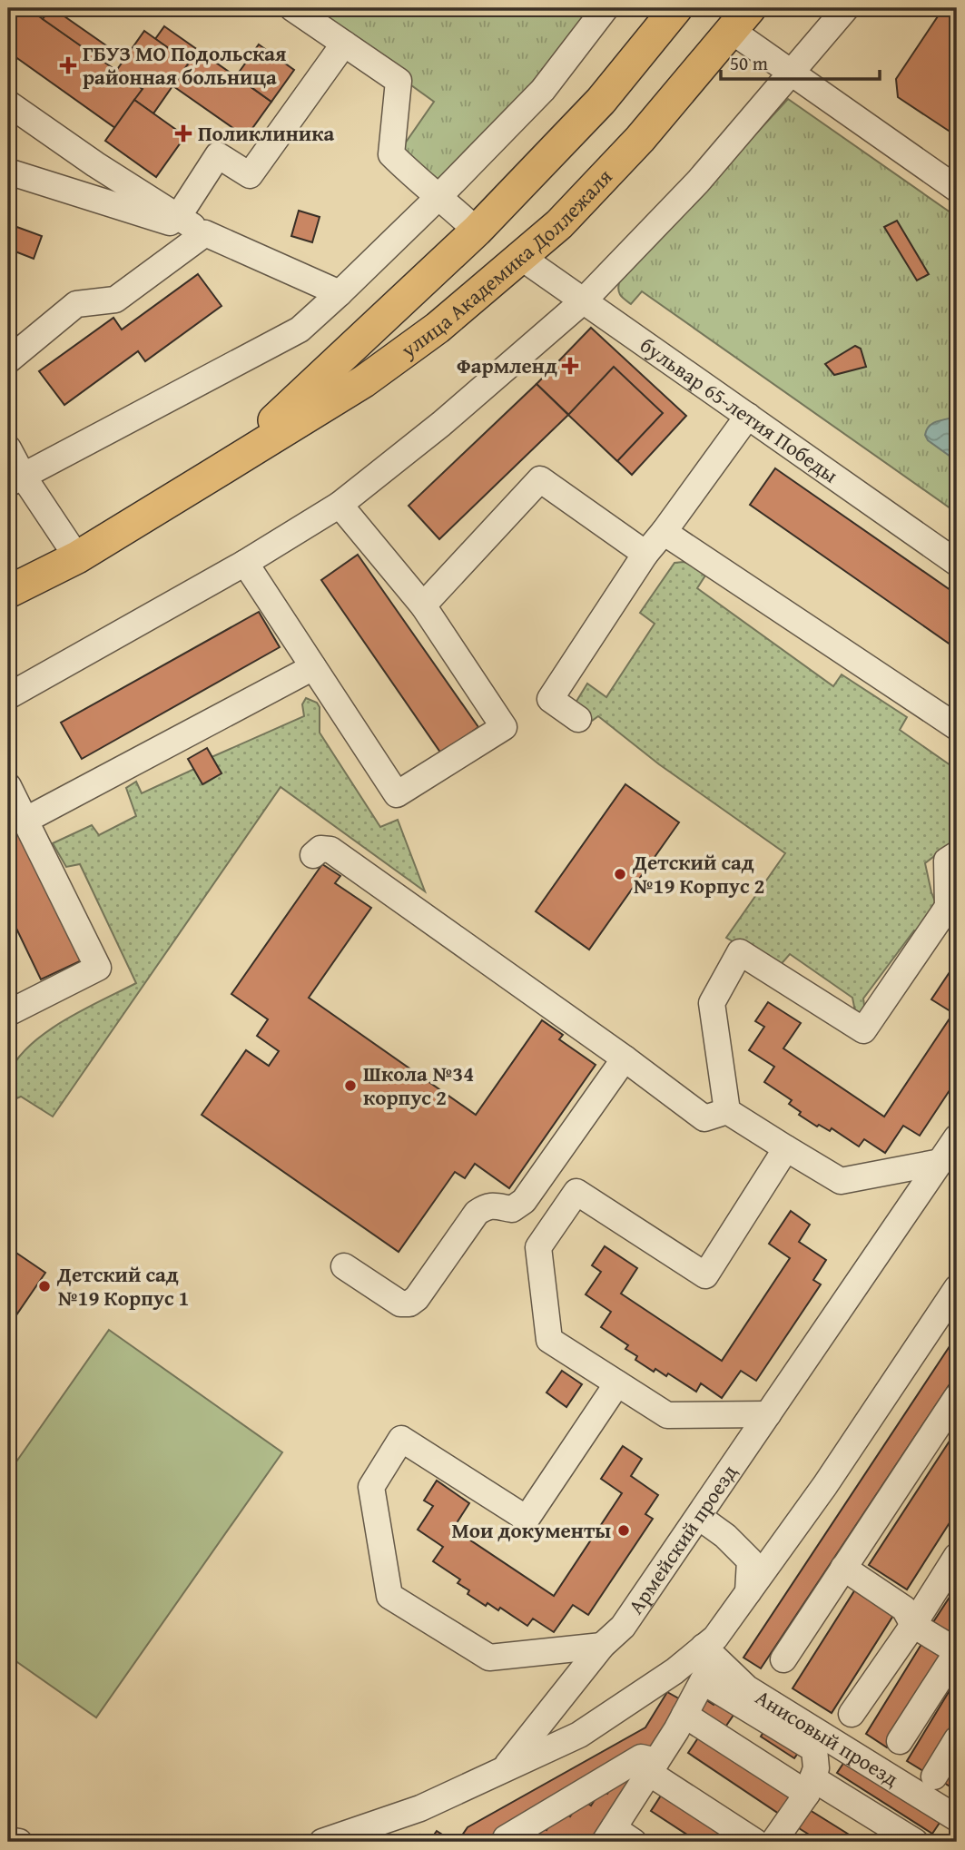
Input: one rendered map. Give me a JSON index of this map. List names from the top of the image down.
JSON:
{
  "streets": {
    "main road": ["улица Академика Доллежаля"],
    "street": ["бульвар 65-летия Победы", "Армейский проезд", "Анисовый проезд"]
  },
  "crossings": [
    ["улица Академика Доллежаля", "бульвар 65-летия Победы"]
  ],
  "places": {
    "health": ["ГБУЗ МО Подольская районная больница", "Поликлиника", "Фармленд"],
    "other": [
      "Детский сад №19 Корпус 2",
      "Школа №34 корпус 2",
      "Детский сад №19 Корпус 1",
      "Мои документы"
    ]
  },
  "scale_bar": "50 m"
}
